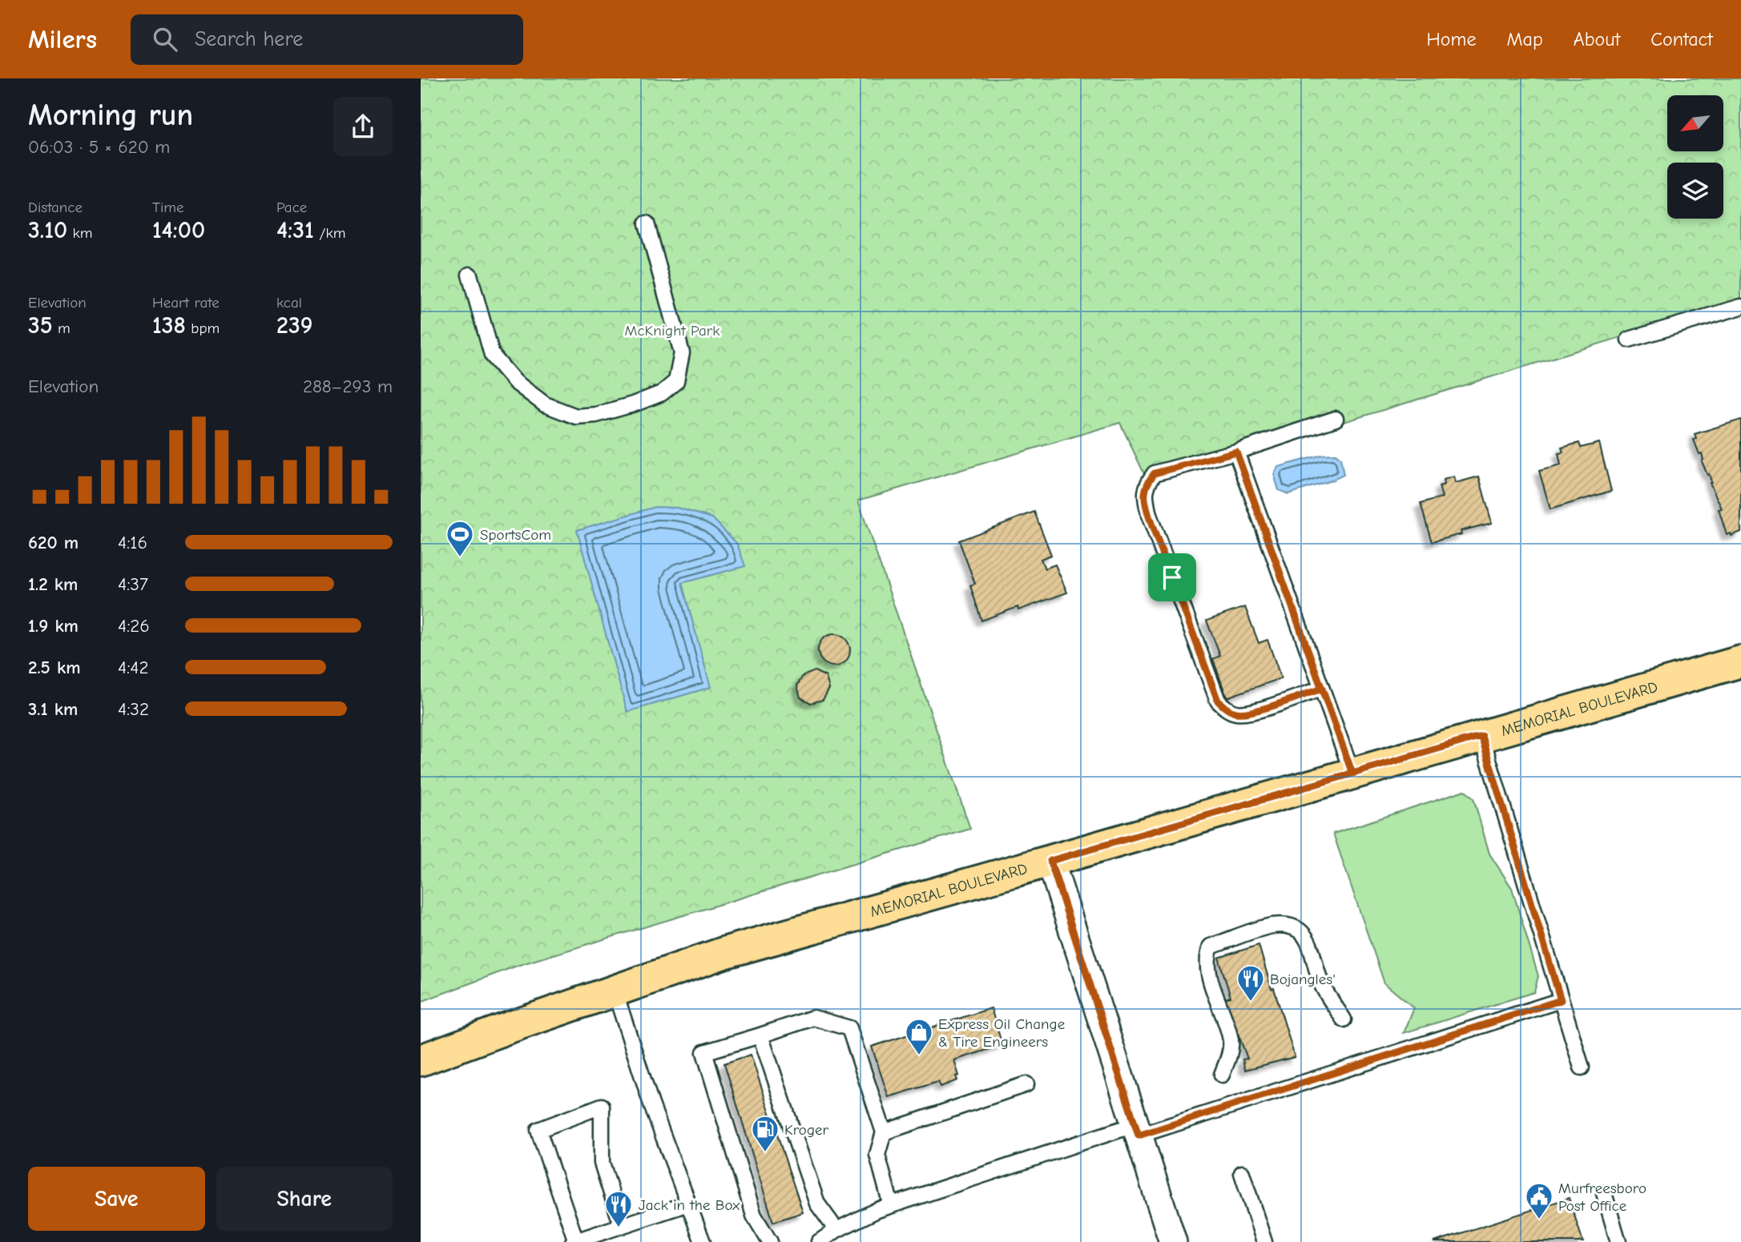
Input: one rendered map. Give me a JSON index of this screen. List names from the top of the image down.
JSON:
{
  "streets": {
    "main road": ["MEMORIAL BOULEVARD"]
  },
  "parks": ["McKnight Park"],
  "places": {
    "sports": ["SportsCom"],
    "restaurant": ["Bojangles'", "Jack in the Box"],
    "shop": ["Express Oil Change & Tire Engineers"],
    "fuel station": ["Kroger"],
    "public building": ["Murfreesboro Post Office"]
  },
  "north": "bottom left",
  "page": {
    "header": "Milers",
    "search": "Search here",
    "nav": [
      "Home",
      "Map",
      "About",
      "Contact"
    ],
    "heading": ["Morning run", "06:03 · 5 × 620 m"],
    "stats": [
      ["Distance", "3.10 km"],
      ["Time", "14:00"],
      ["Pace", "4:31 /km"],
      ["Elevation", "35 m"],
      ["Heart rate", "138 bpm"],
      ["kcal", "239"]
    ],
    "chart": ["Elevation", "288–293 m"],
    "list": [
      {
        "name": "620 m",
        "note": "4:16"
      },
      {
        "name": "1.2 km",
        "note": "4:37"
      },
      {
        "name": "1.9 km",
        "note": "4:26"
      },
      {
        "name": "2.5 km",
        "note": "4:42"
      },
      {
        "name": "3.1 km",
        "note": "4:32"
      }
    ],
    "buttons": ["Save", "Share"]
  }
}
